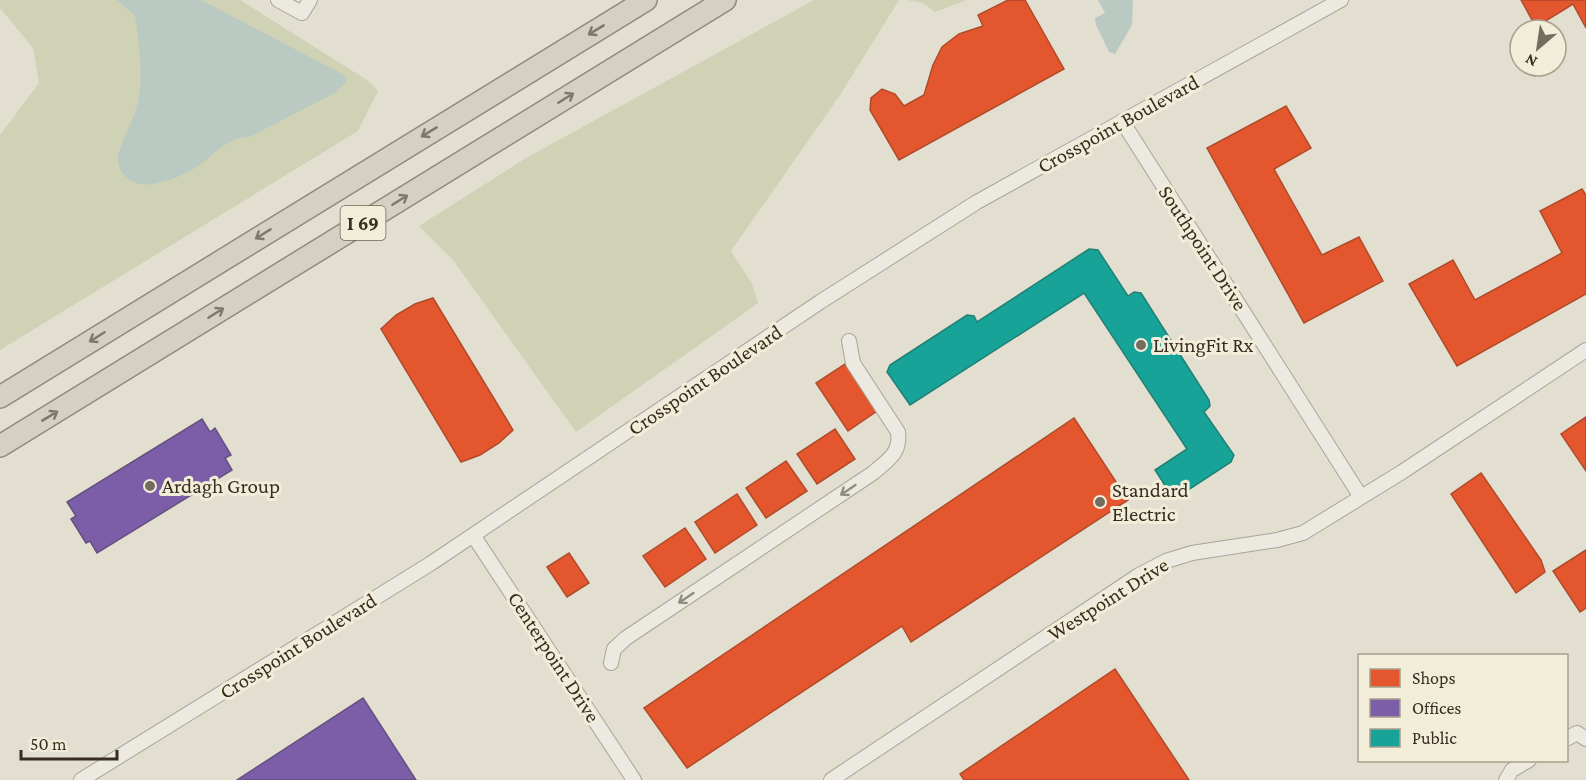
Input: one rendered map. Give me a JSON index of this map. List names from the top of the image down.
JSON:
{
  "streets": {
    "highway": ["I 69"],
    "street": [
      "Crosspoint Boulevard",
      "Southpoint Drive",
      "Westpoint Drive",
      "Centerpoint Drive"
    ]
  },
  "crossings": [
    ["Crosspoint Boulevard", "Southpoint Drive"],
    ["Crosspoint Boulevard", "Centerpoint Drive"],
    ["Southpoint Drive", "Westpoint Drive"]
  ],
  "places": ["LivingFit Rx", "Ardagh Group", "Standard Electric"],
  "legend": ["Shops", "Offices", "Public"],
  "scale_bar": "50 m",
  "north": "bottom left"
}
